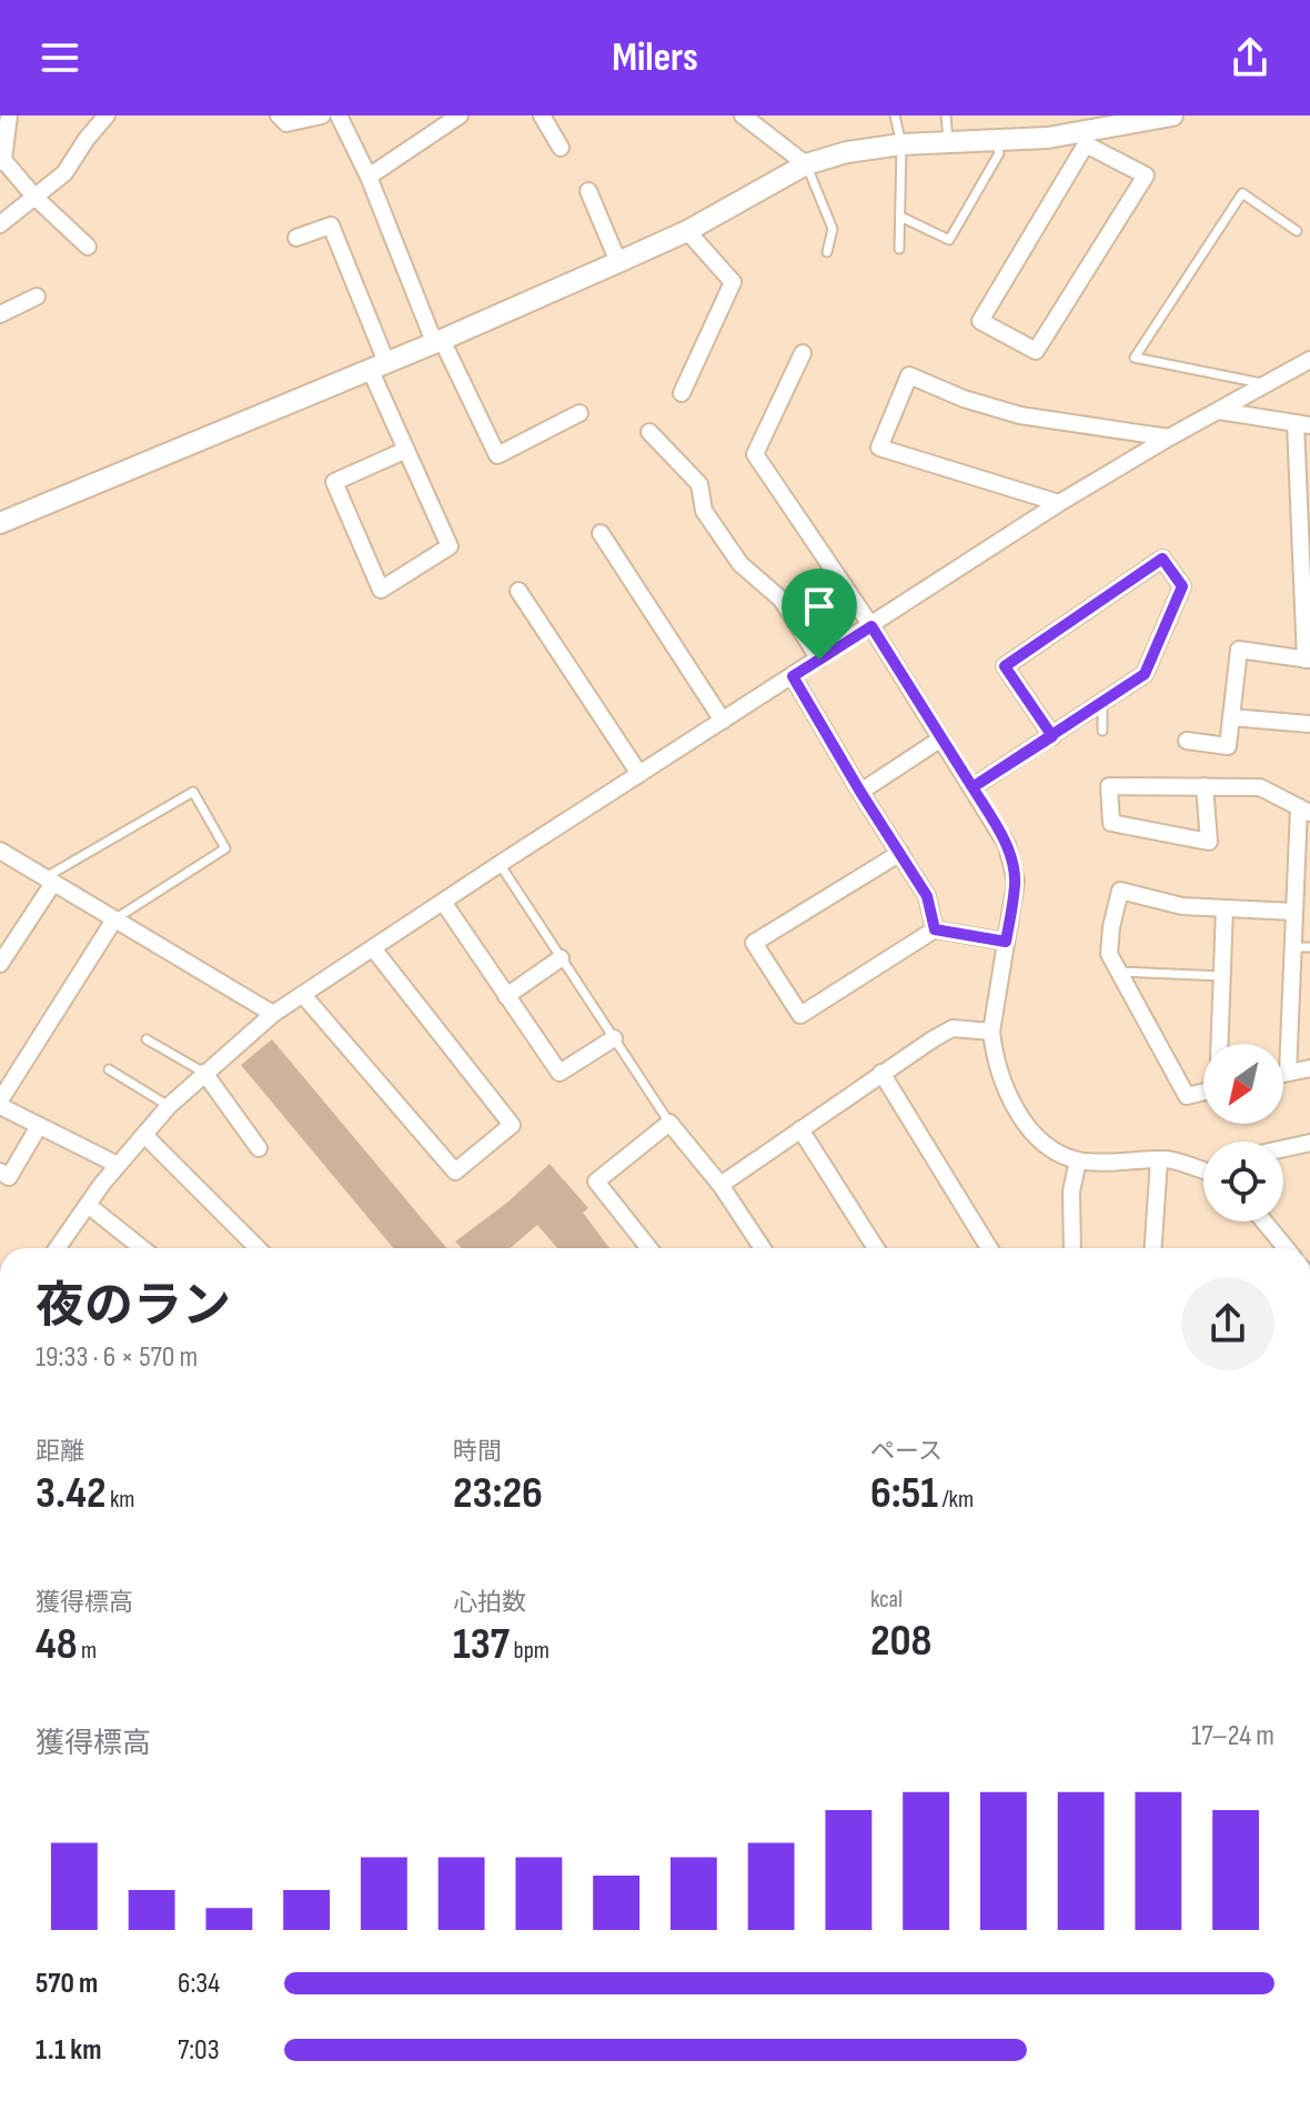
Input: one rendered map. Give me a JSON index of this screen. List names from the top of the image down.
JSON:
{
  "north": "bottom left",
  "page": {
    "header": "Milers",
    "heading": ["夜のラン", "19:33 · 6 × 570 m"],
    "stats": [
      ["距離", "3.42 km"],
      ["時間", "23:26"],
      ["ペース", "6:51 /km"],
      ["獲得標高", "48 m"],
      ["心拍数", "137 bpm"],
      ["kcal", "208"]
    ],
    "chart": ["獲得標高", "17–24 m"],
    "list": [
      {
        "name": "570 m",
        "note": "6:34"
      },
      {
        "name": "1.1 km",
        "note": "7:03"
      }
    ]
  }
}
